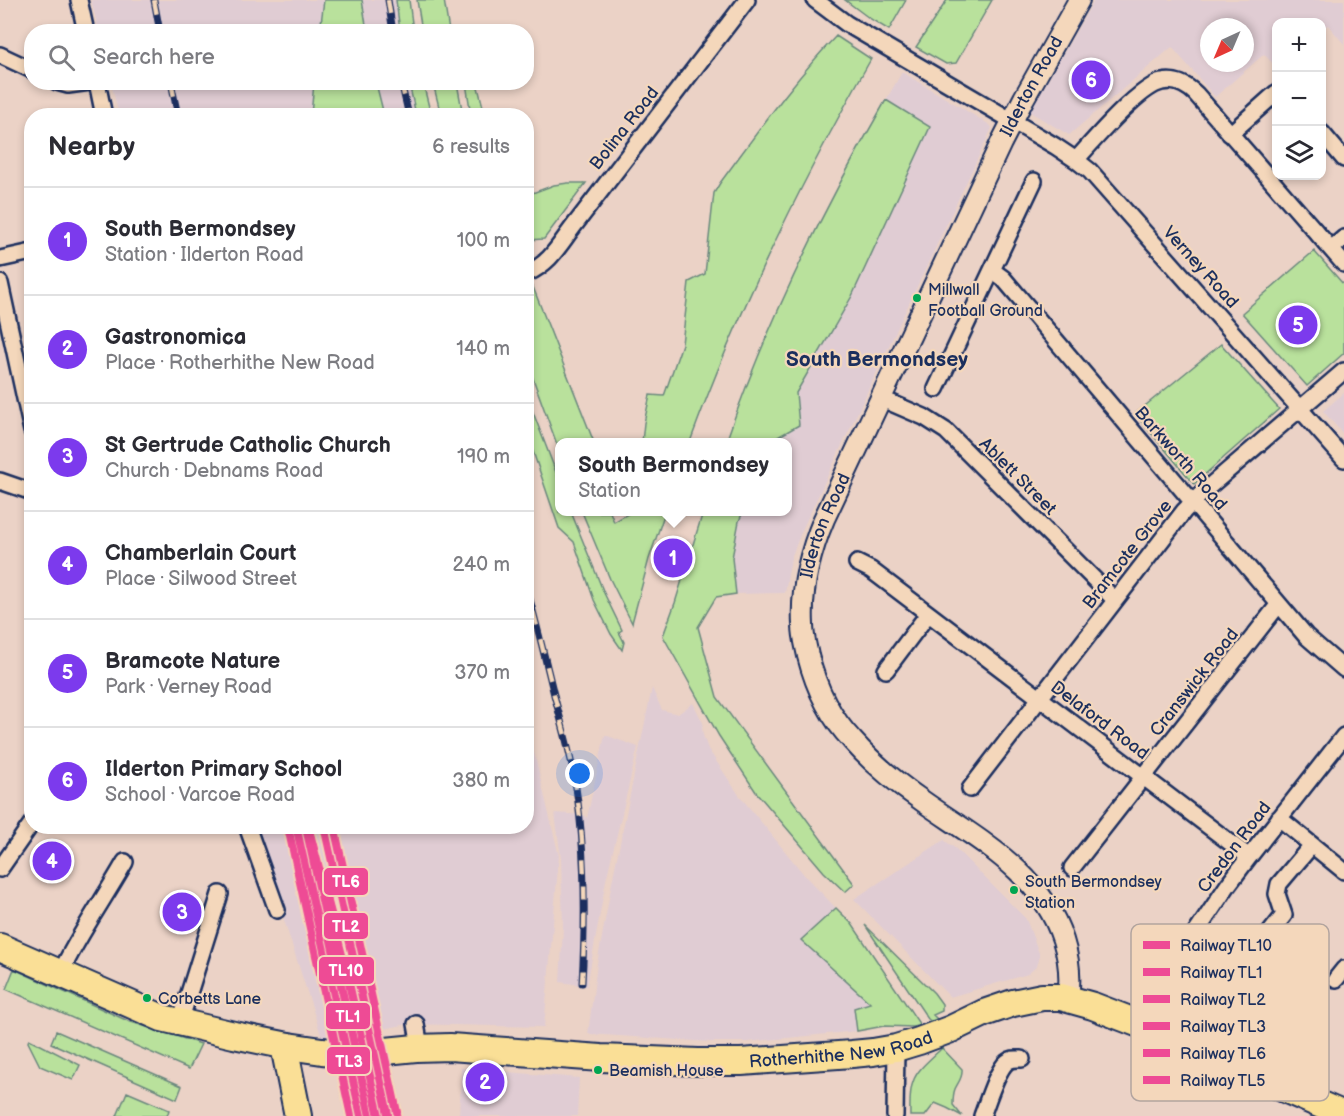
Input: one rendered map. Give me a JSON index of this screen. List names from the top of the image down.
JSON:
{
  "streets": {
    "main road": ["Rotherhithe New Road"],
    "street": [
      "Ilderton Road",
      "Bolina Road",
      "Verney Road",
      "Barkworth Road",
      "Ablett Street",
      "Bramcote Grove",
      "Cranswick Road",
      "Delaford Road",
      "Credon Road"
    ]
  },
  "crossings": [
    ["Ilderton Road", "Verney Road"],
    ["Ilderton Road", "Ablett Street"],
    ["Ilderton Road", "Rotherhithe New Road"],
    ["Verney Road", "Bramcote Grove"],
    ["Barkworth Road", "Bramcote Grove"],
    ["Barkworth Road", "Cranswick Road"],
    ["Ablett Street", "Bramcote Grove"],
    ["Bramcote Grove", "Delaford Road"],
    ["Cranswick Road", "Delaford Road"],
    ["Delaford Road", "Credon Road"]
  ],
  "districts": ["South Bermondsey"],
  "places": [
    "Millwall Football Ground",
    "South Bermondsey Station",
    "Corbetts Lane",
    "Beamish House"
  ],
  "lines": [
    "rail line TL10",
    "rail line TL1",
    "rail line TL2",
    "rail line TL3",
    "rail line TL6",
    "rail line TL5"
  ],
  "legend": [
    "Railway TL10",
    "Railway TL1",
    "Railway TL2",
    "Railway TL3",
    "Railway TL6",
    "Railway TL5"
  ],
  "north": "bottom left",
  "page": {
    "map_buttons": ["+", "−"],
    "search": "Search here",
    "pins": [
      "6",
      "5",
      "1",
      "4",
      "3",
      "2"
    ],
    "heading": ["Nearby", "6 results"],
    "list": [
      {
        "mark": "1",
        "name": "South Bermondsey",
        "note": "Station · Ilderton Road",
        "value": "100 m"
      },
      {
        "mark": "2",
        "name": "Gastronomica",
        "note": "Place · Rotherhithe New Road",
        "value": "140 m"
      },
      {
        "mark": "3",
        "name": "St Gertrude Catholic Church",
        "note": "Church · Debnams Road",
        "value": "190 m"
      },
      {
        "mark": "4",
        "name": "Chamberlain Court",
        "note": "Place · Silwood Street",
        "value": "240 m"
      },
      {
        "mark": "5",
        "name": "Bramcote Nature",
        "note": "Park · Verney Road",
        "value": "370 m"
      },
      {
        "mark": "6",
        "name": "Ilderton Primary School",
        "note": "School · Varcoe Road",
        "value": "380 m"
      }
    ],
    "popup": ["South Bermondsey", "Station"]
  }
}
